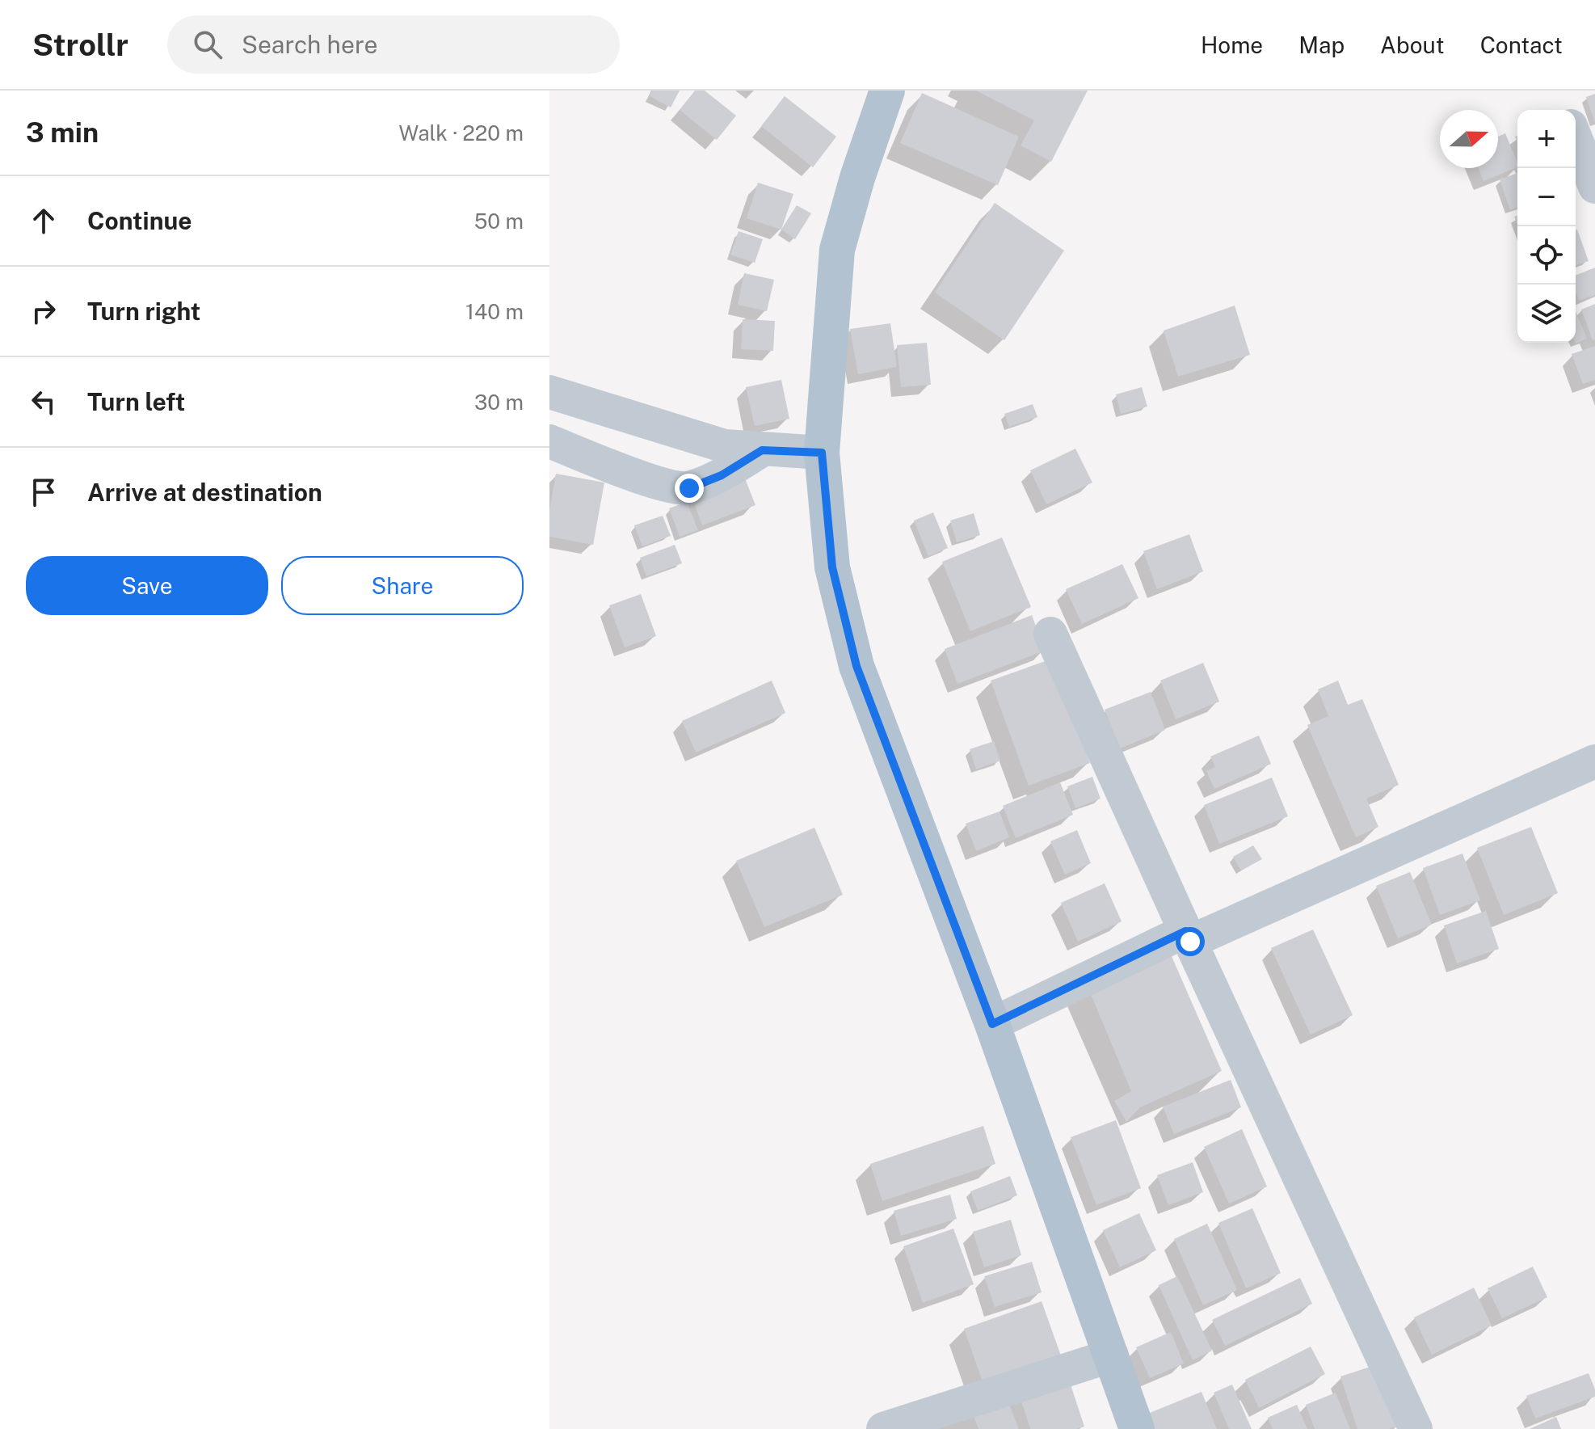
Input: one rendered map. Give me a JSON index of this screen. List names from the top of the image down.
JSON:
{
  "north": "right",
  "page": {
    "header": "Strollr",
    "search": "Search here",
    "nav": [
      "Home",
      "Map",
      "About",
      "Contact"
    ],
    "heading": ["3 min", "Walk · 220 m"],
    "map_buttons": ["+", "−"],
    "list": [
      ["Continue", "50 m"],
      ["Turn right", "140 m"],
      ["Turn left", "30 m"],
      "Arrive at destination"
    ],
    "buttons": ["Save", "Share"]
  }
}
